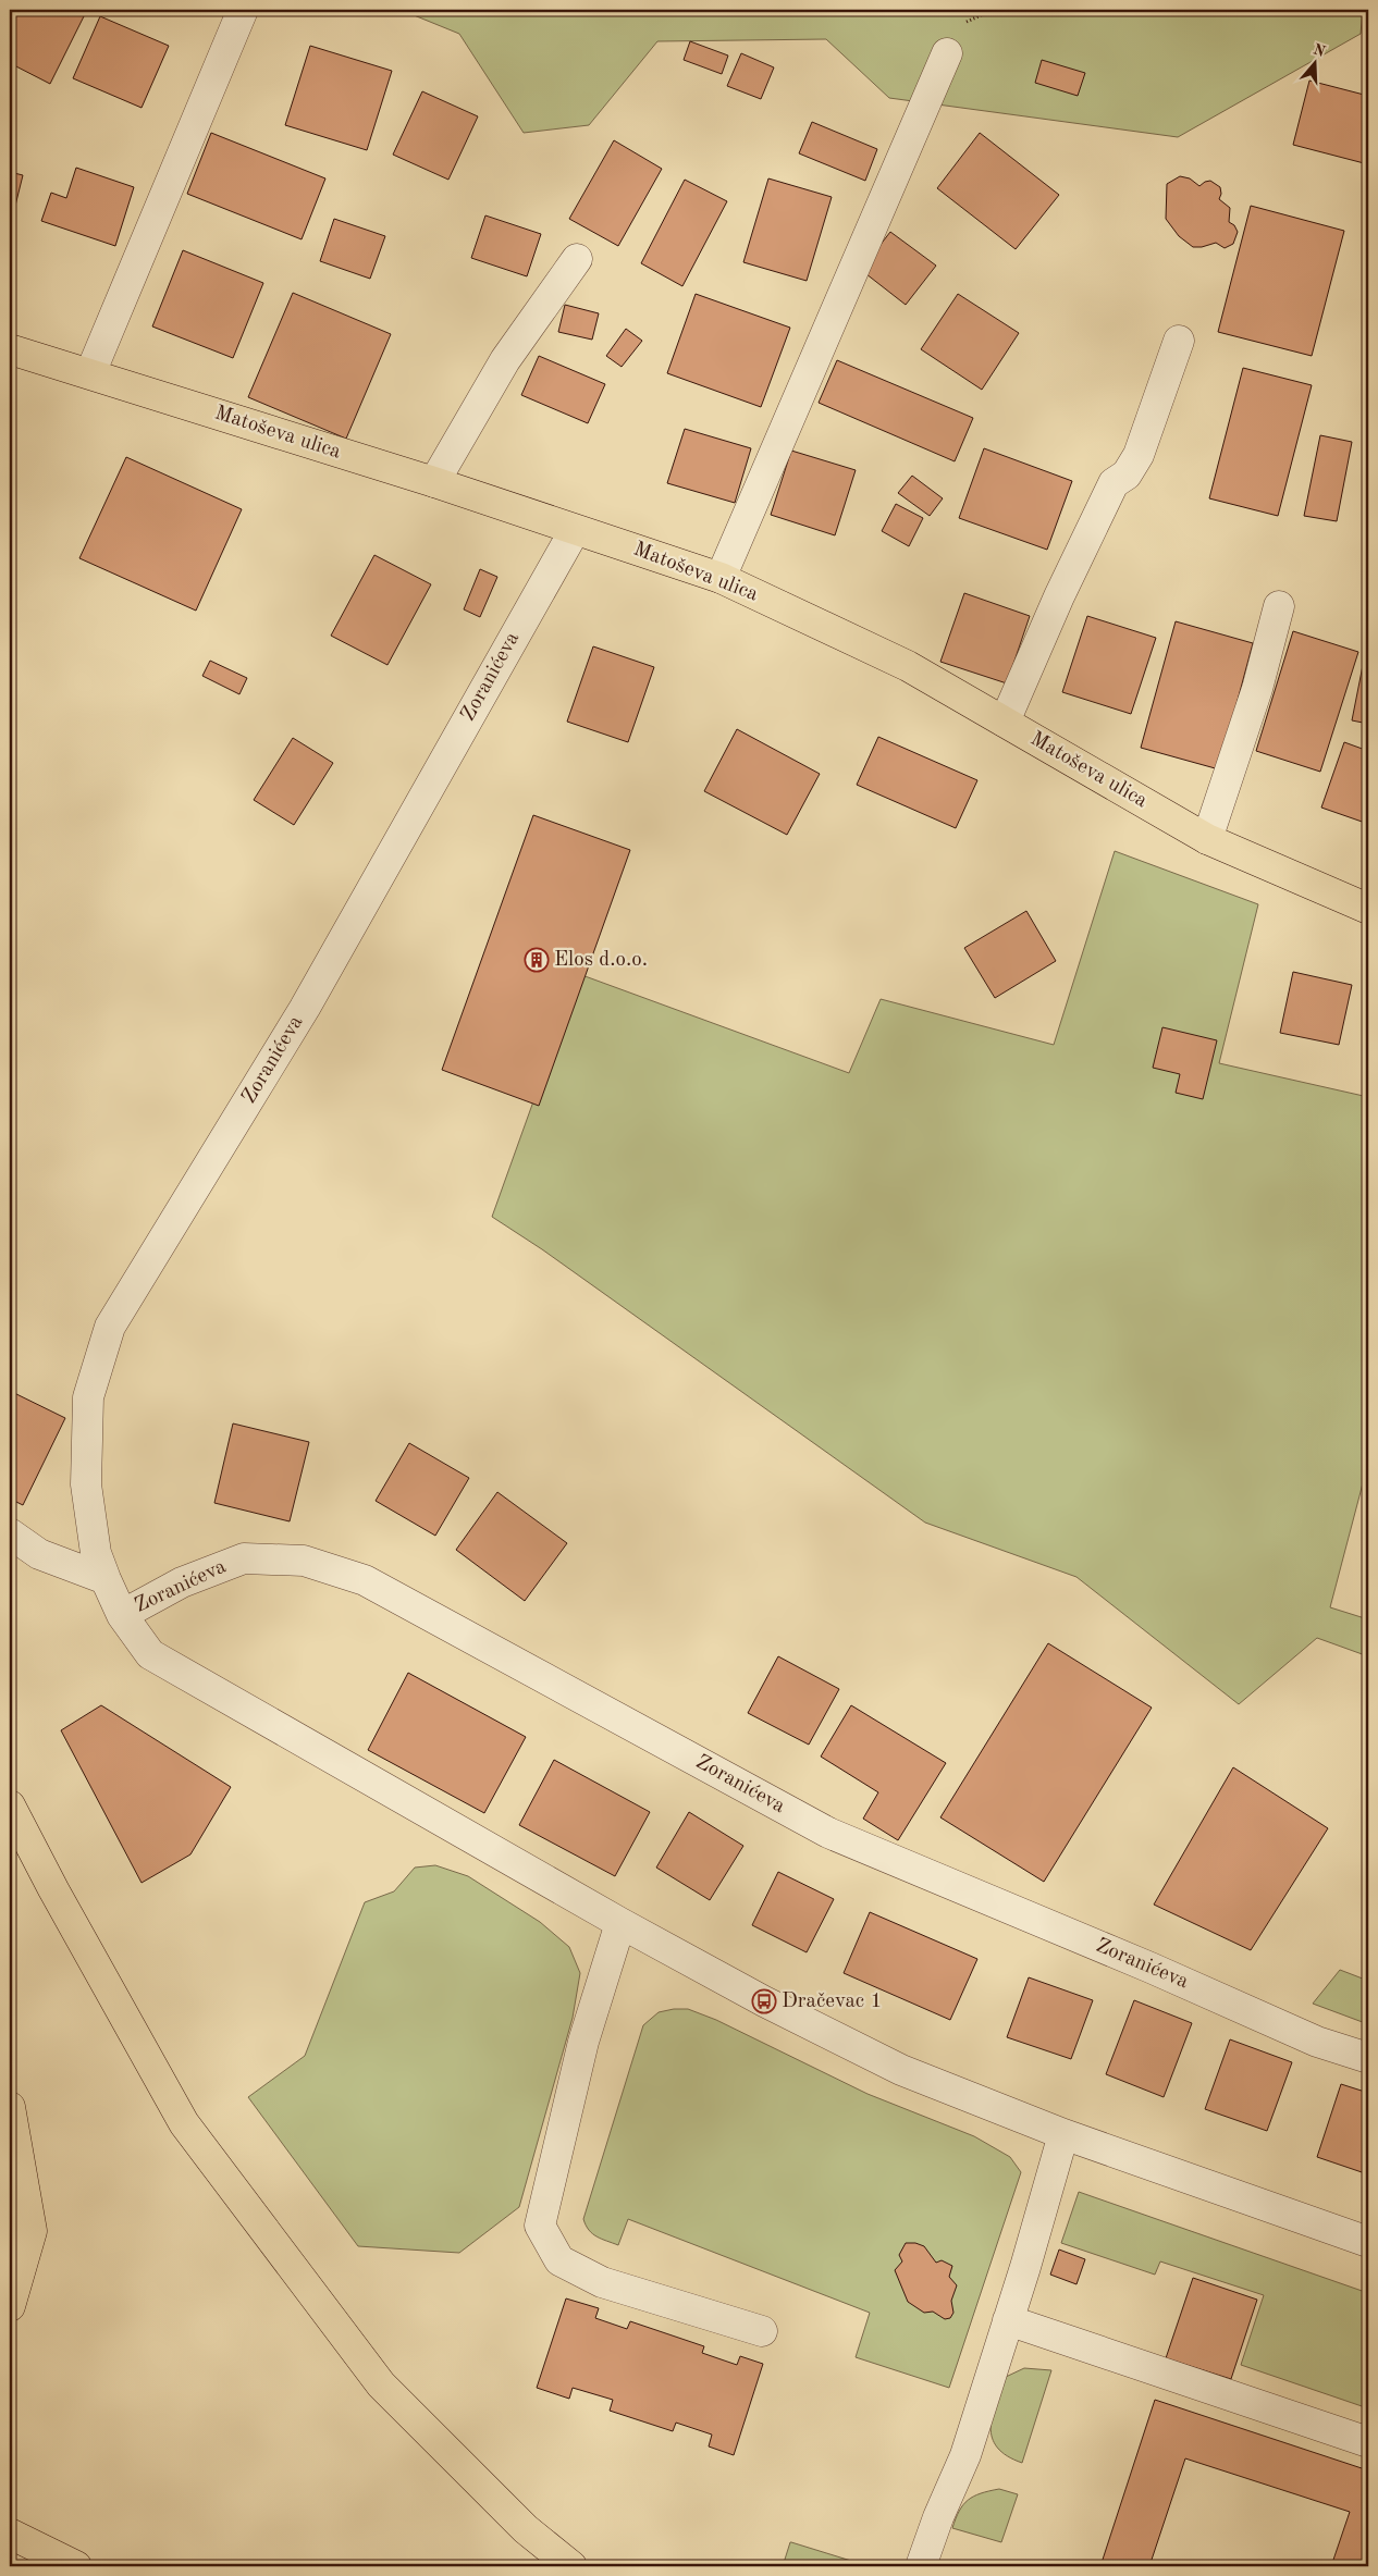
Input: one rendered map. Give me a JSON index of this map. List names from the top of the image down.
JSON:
{
  "streets": {
    "main road": ["Matoševa ulica"],
    "street": ["Zoranićeva"]
  },
  "crossings": [
    ["Matoševa ulica", "Zoranićeva"]
  ],
  "places": {
    "building": ["Elos d.o.o."],
    "bus stop": ["Dračevac 1"]
  },
  "north": "top"
}
